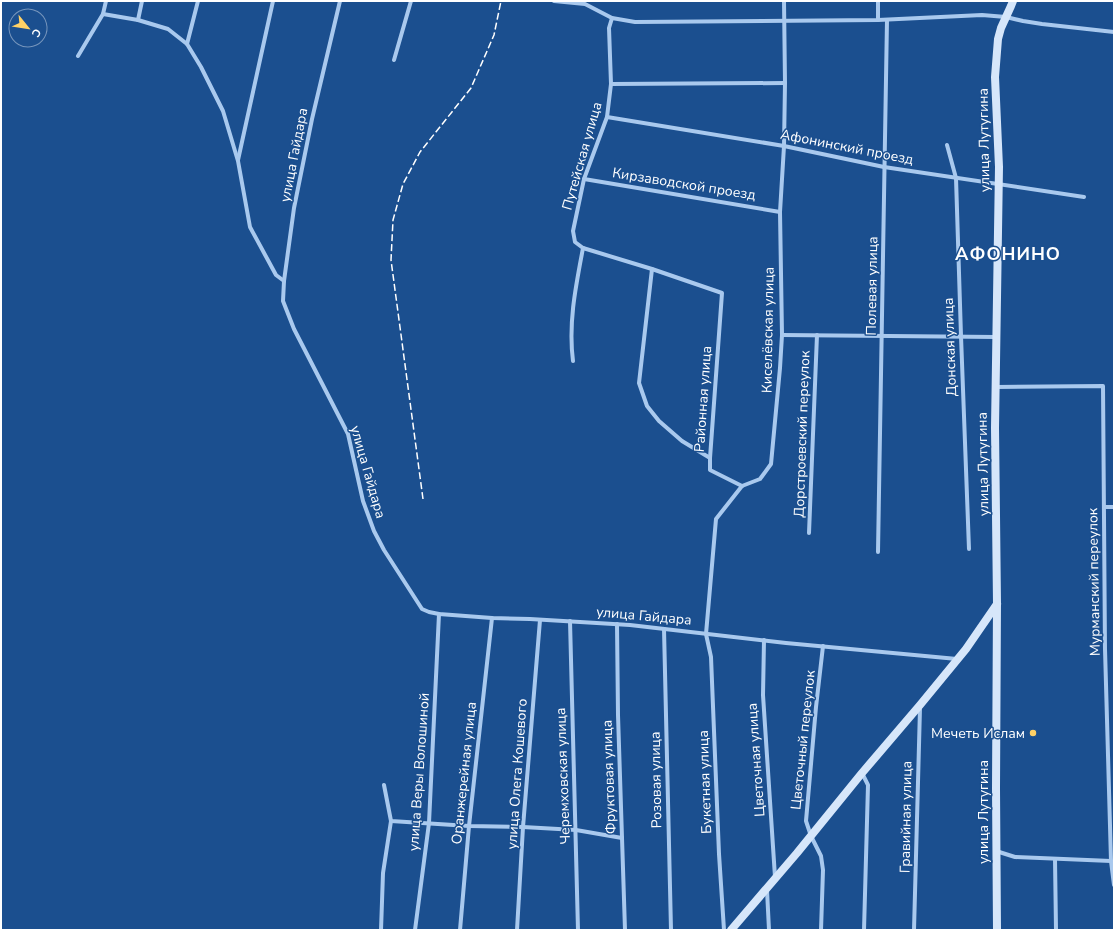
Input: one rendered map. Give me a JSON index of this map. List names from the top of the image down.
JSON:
{
  "streets": {
    "main road": ["улица Лутугина"],
    "street": [
      "Афонинский проезд",
      "улица Гайдара",
      "Путейская улица",
      "Кирзаводской проезд",
      "Полевая улица",
      "Киселёвская улица",
      "Донская улица",
      "Районная улица",
      "Дорстроевский переулок",
      "Мурманский переулок",
      "Цветочный переулок",
      "Цветочная улица",
      "улица Веры Волошиной",
      "Оранжерейная улица",
      "улица Олега Кошевого",
      "Черемховская улица",
      "Фруктовая улица",
      "Розовая улица",
      "Букетная улица",
      "Гравийная улица"
    ]
  },
  "crossings": [
    ["улица Лутугина", "Афонинский проезд"],
    ["улица Лутугина", "Мурманский переулок"],
    ["Афонинский проезд", "Путейская улица"],
    ["Афонинский проезд", "Полевая улица"],
    ["Афонинский проезд", "Киселёвская улица"],
    ["Афонинский проезд", "Донская улица"],
    ["улица Гайдара", "Киселёвская улица"],
    ["улица Гайдара", "Цветочный переулок"],
    ["улица Гайдара", "Цветочная улица"],
    ["улица Гайдара", "улица Веры Волошиной"],
    ["улица Гайдара", "Оранжерейная улица"],
    ["улица Гайдара", "улица Олега Кошевого"],
    ["улица Гайдара", "Черемховская улица"],
    ["улица Гайдара", "Фруктовая улица"],
    ["улица Гайдара", "Розовая улица"],
    ["улица Гайдара", "Букетная улица"],
    ["Путейская улица", "Кирзаводской проезд"],
    ["Кирзаводской проезд", "Киселёвская улица"],
    ["Киселёвская улица", "Районная улица"],
    ["Киселёвская улица", "Букетная улица"]
  ],
  "districts": ["АФОНИНО"],
  "places": ["Мечеть Ислам"],
  "north": "bottom right"
}
